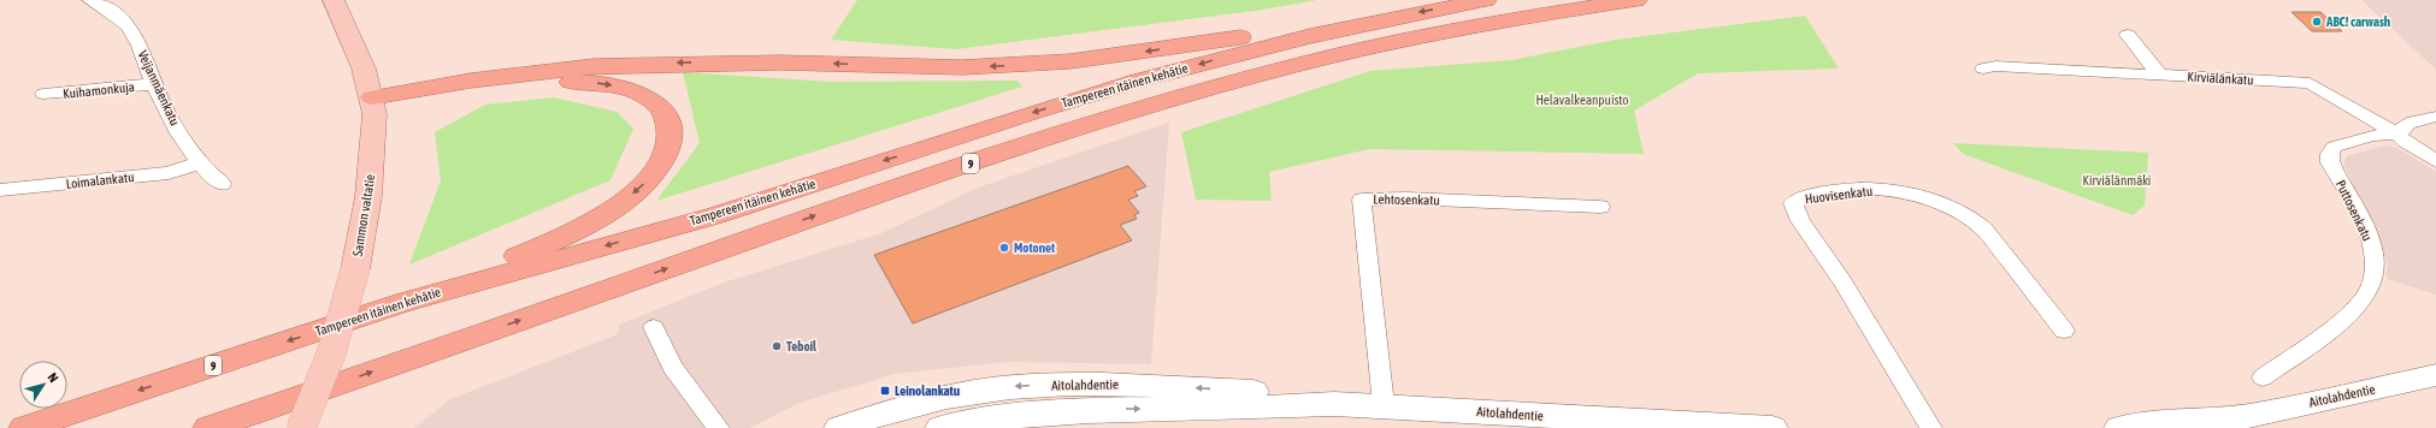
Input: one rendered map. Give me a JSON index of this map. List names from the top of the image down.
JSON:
{
  "streets": {
    "highway": ["Tampereen itäinen kehätie", "9"],
    "main road": ["Sammon valtatie", "Aitolahdentie"],
    "street": [
      "Kirviälänkatu",
      "Veijanmäenkatu",
      "Kuihamonkuja",
      "Loimalankatu",
      "Huovisenkatu",
      "Lehtosenkatu",
      "Puttosenkatu"
    ]
  },
  "crossings": [
    ["Kirviälänkatu", "Puttosenkatu"],
    ["Veijanmäenkatu", "Kuihamonkuja"],
    ["Veijanmäenkatu", "Loimalankatu"],
    ["Lehtosenkatu", "Aitolahdentie"]
  ],
  "parks": ["Helavalkeanpuisto", "Kirviälänmäki"],
  "places": {
    "other": ["ABC! carwash", "Motonet", "Teboil"],
    "transit": ["Leinolankatu"]
  },
  "north": "top right"
}
